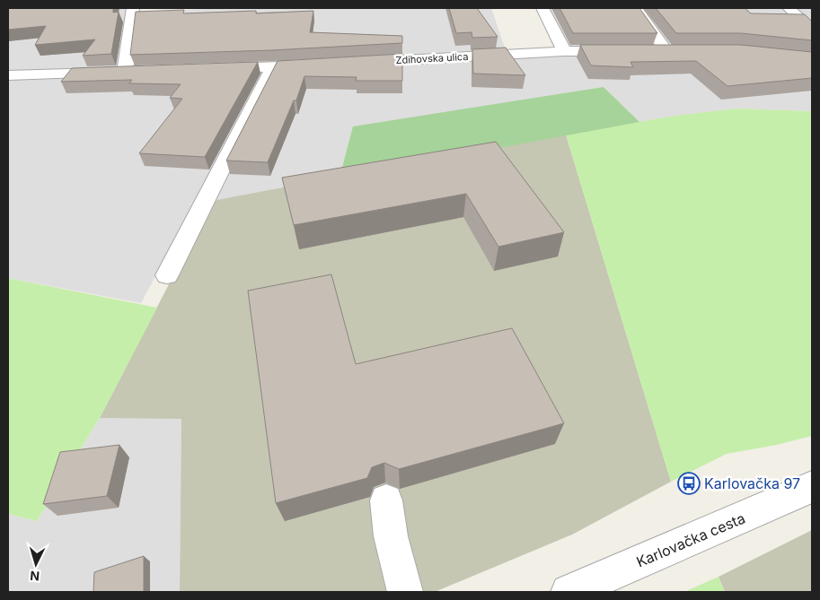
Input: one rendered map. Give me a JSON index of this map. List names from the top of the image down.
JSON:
{
  "streets": {
    "street": ["Zdihovska ulica", "Karlovačka cesta"]
  },
  "places": {
    "bus stop": ["Karlovačka 97"]
  },
  "north": "bottom"
}
